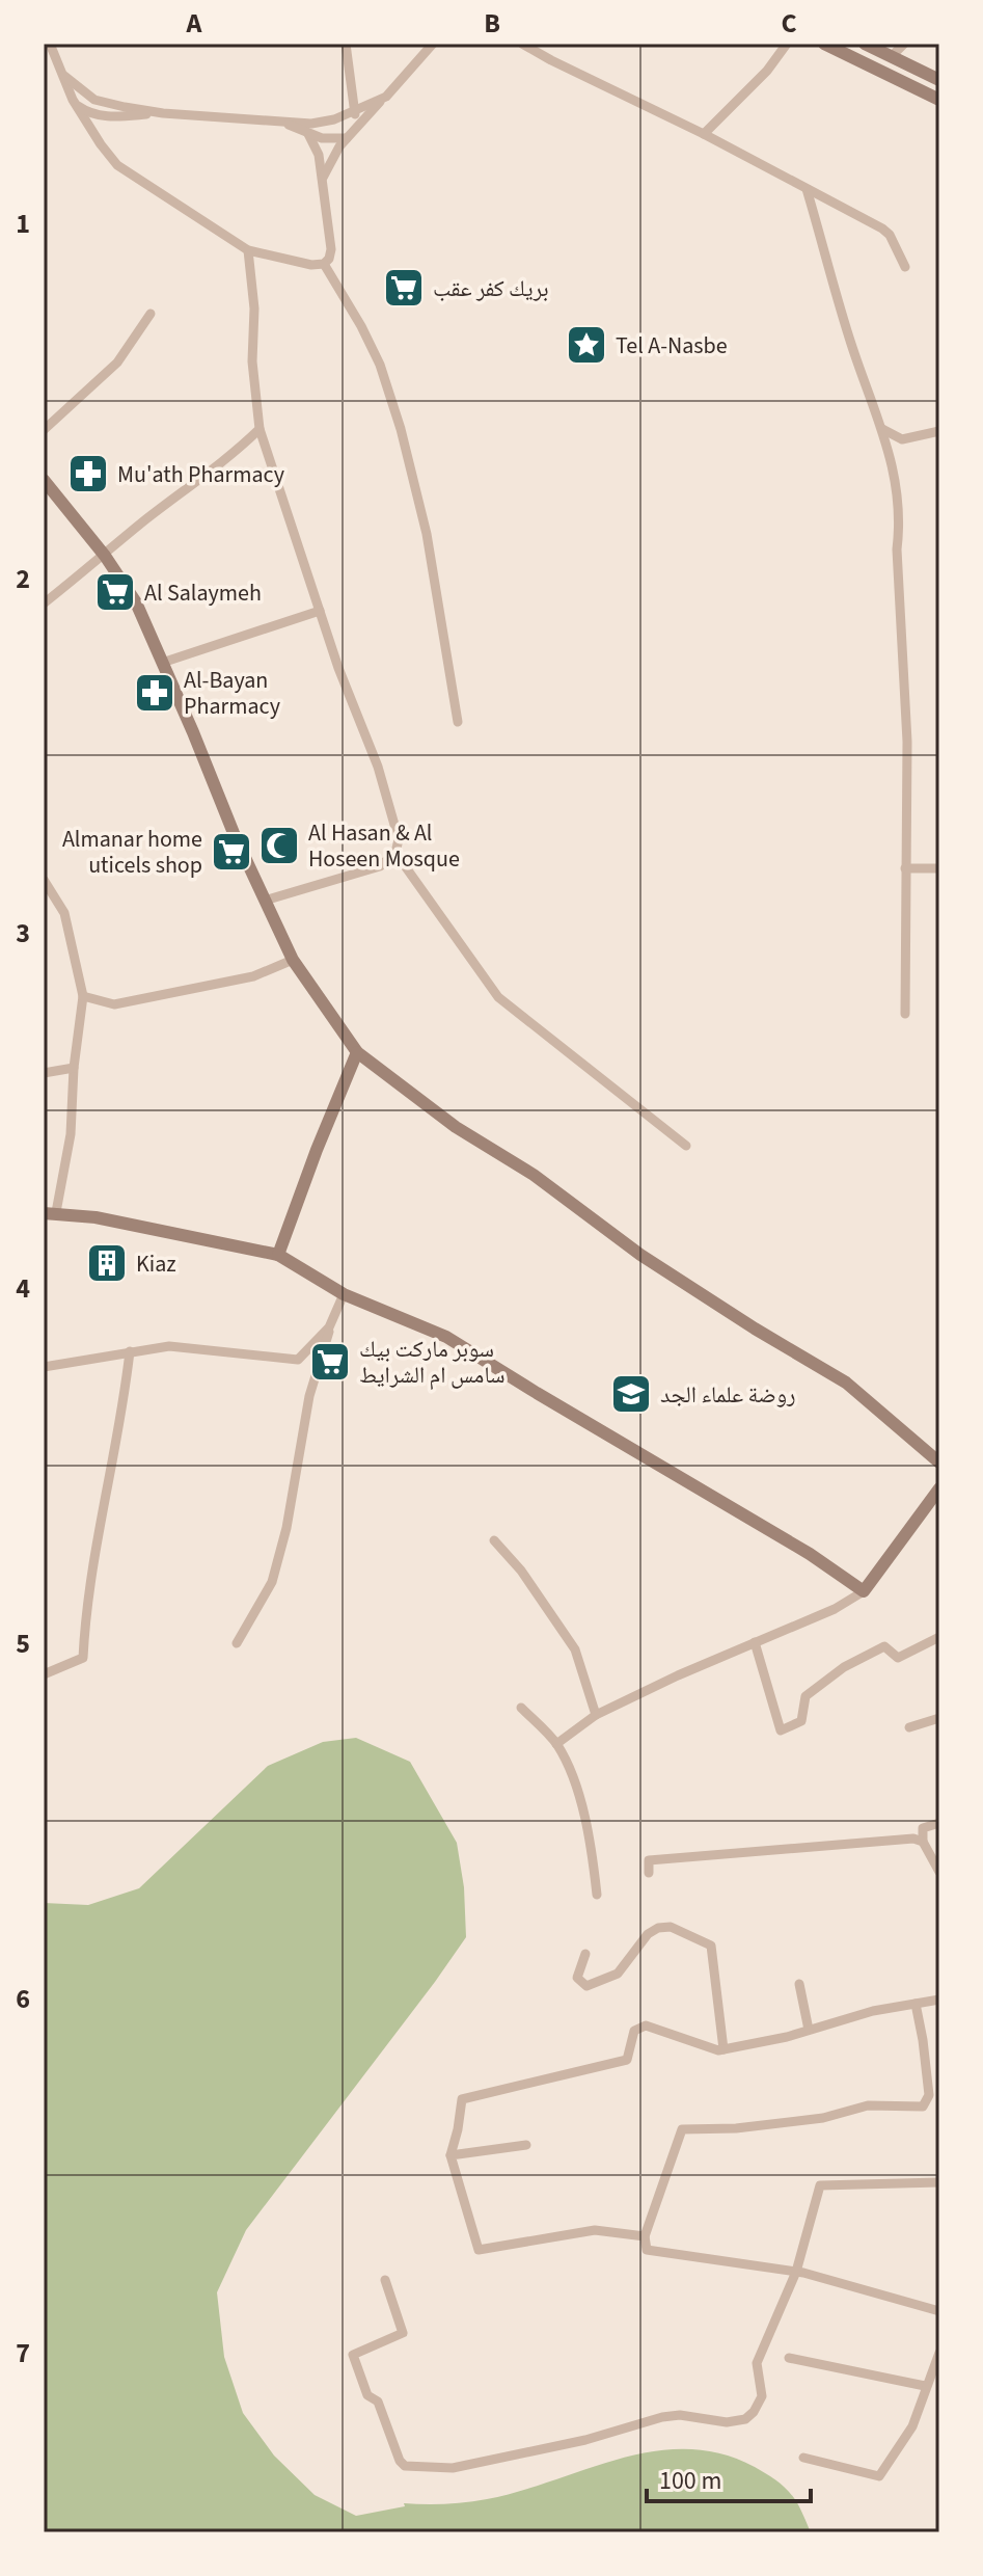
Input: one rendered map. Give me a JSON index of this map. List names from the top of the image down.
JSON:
{
  "places": {
    "supermarket": [
      "بريك كفر عقب",
      "Al Salaymeh",
      "Almanar home uticels shop",
      "سوبر ماركت بيك سامس ام الشرايط"
    ],
    "place": ["Tel A-Nasbe"],
    "pharmacy": ["Mu'ath Pharmacy", "Al-Bayan Pharmacy"],
    "mosque": ["Al Hasan & Al Hoseen Mosque"],
    "building": ["Kiaz"],
    "school or university": ["روضة علماء الجد"]
  },
  "scale_bar": "100 m",
  "grid": {
    "columns": ["A", "B", "C"],
    "rows": [
      "1",
      "2",
      "3",
      "4",
      "5",
      "6",
      "7"
    ]
  }
}
